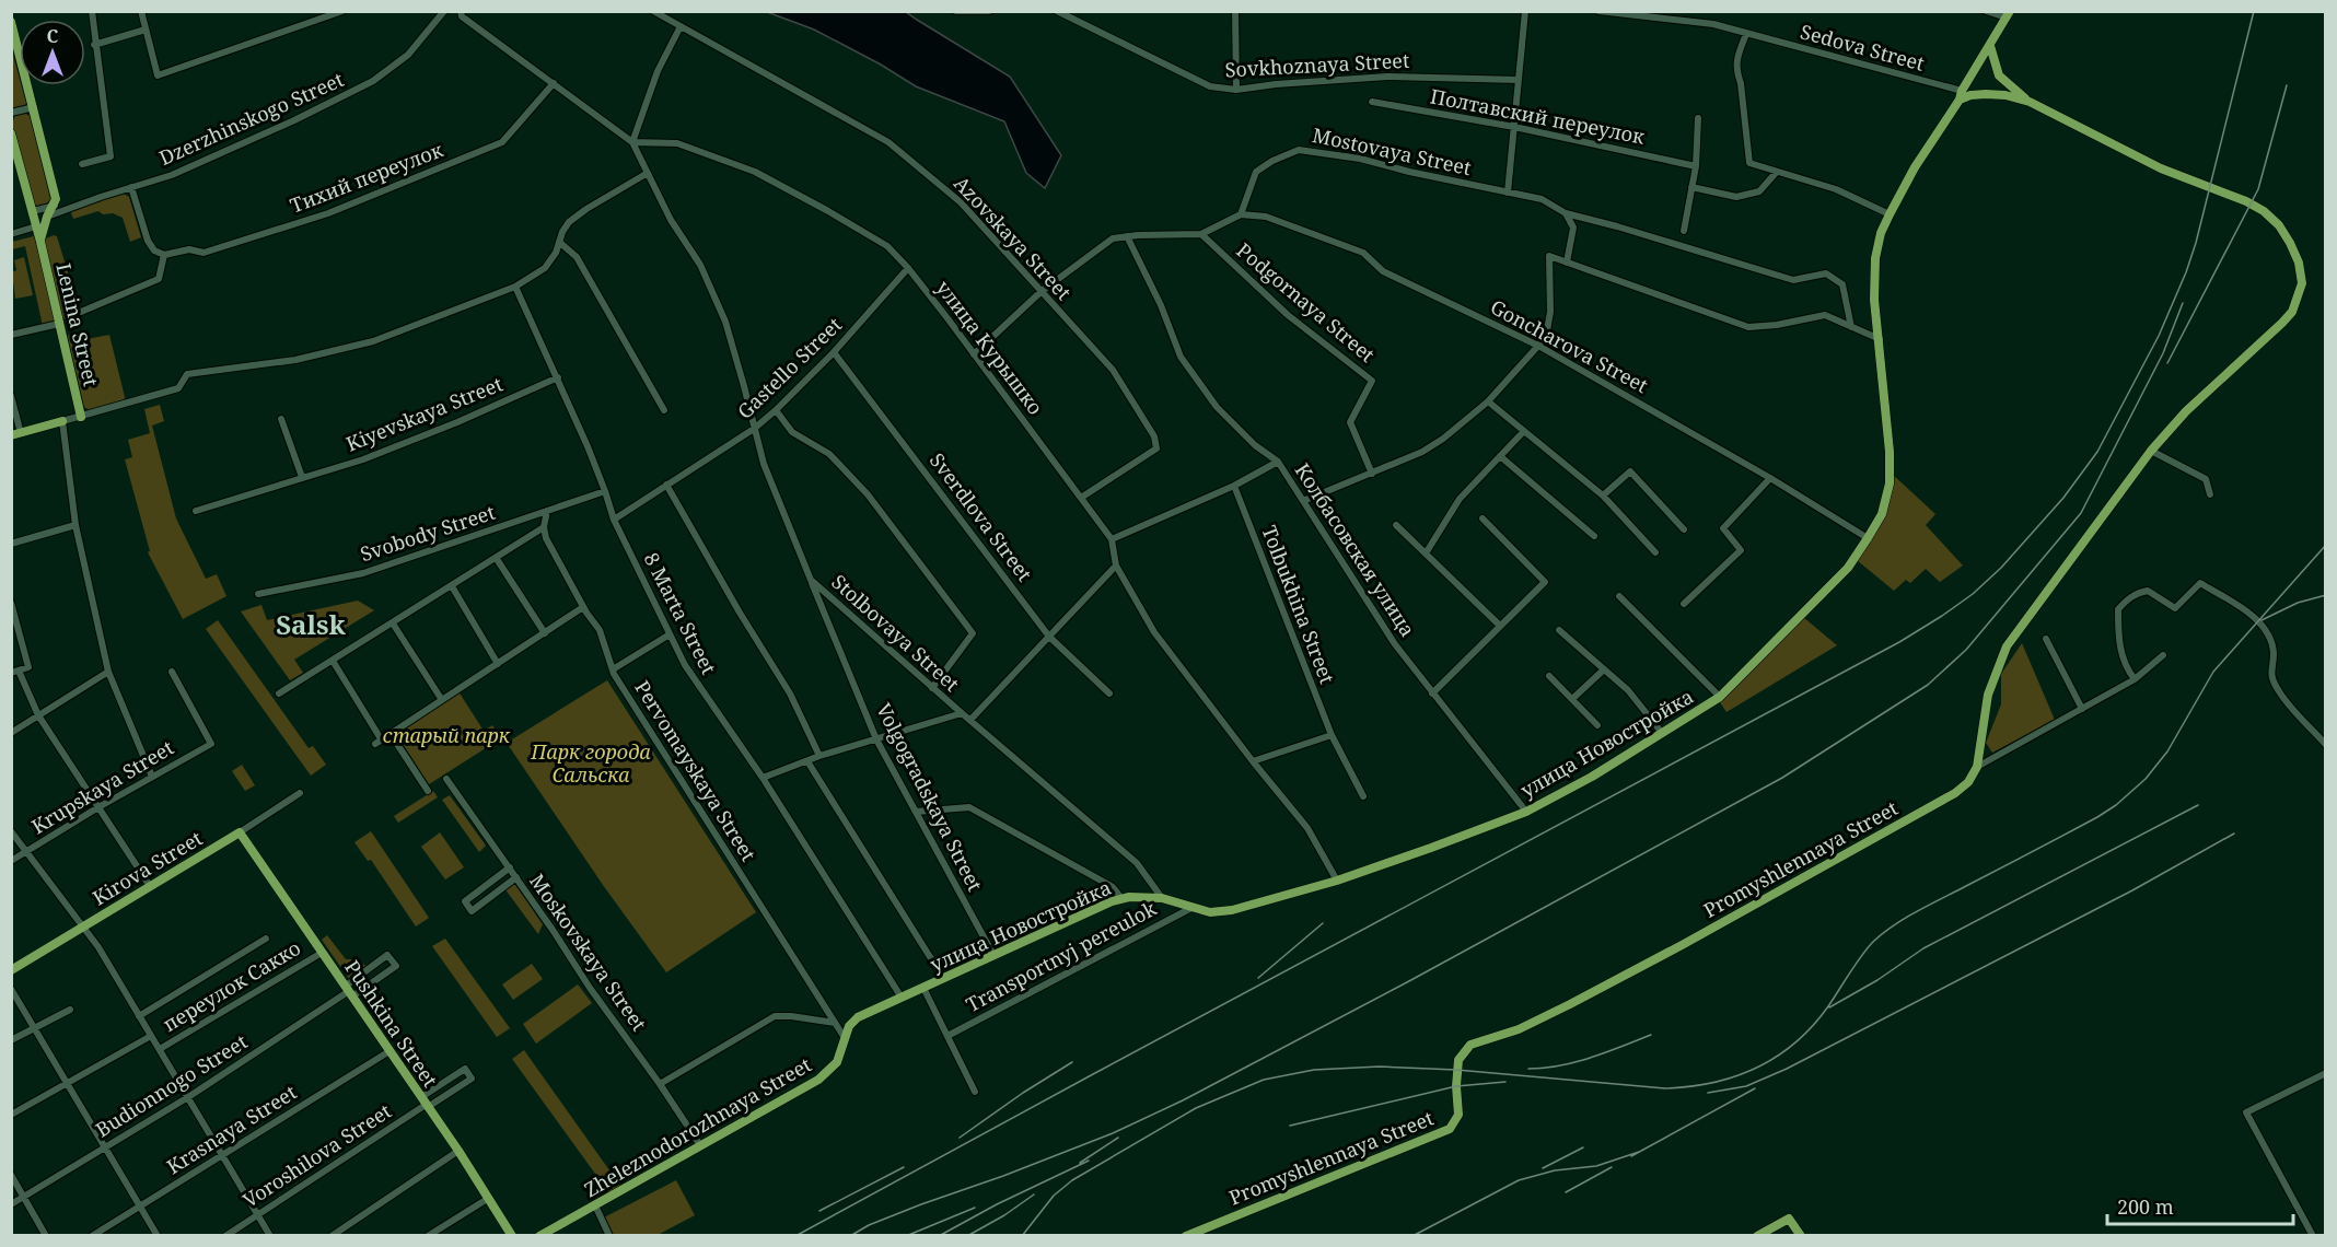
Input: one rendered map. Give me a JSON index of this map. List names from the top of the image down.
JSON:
{
  "streets": {
    "main road": [
      "Lenina Street",
      "улица Новостройка",
      "Promyshlennaya Street",
      "Kirova Street",
      "Pushkina Street",
      "Zheleznodorozhnaya Street"
    ],
    "street": [
      "Sedova Street",
      "Sovkhoznaya Street",
      "Полтавский переулок",
      "Dzerzhinskogo Street",
      "Mostovaya Street",
      "Тихий переулок",
      "Azovskaya Street",
      "Podgornaya Street",
      "Goncharova Street",
      "улица Курышко",
      "Gastello Street",
      "Kiyevskaya Street",
      "Sverdlova Street",
      "Svobody Street",
      "Колбасовская улица",
      "Tolbukhina Street",
      "8 Marta Street",
      "Stolbovaya Street",
      "Pervomayskaya Street",
      "Krupskaya Street",
      "Volgogradskaya Street",
      "Moskovskaya Street",
      "Transportnyj pereulok",
      "переулок Сакко",
      "Budionnogo Street",
      "Krasnaya Street",
      "Voroshilova Street"
    ]
  },
  "crossings": [
    ["Sedova Street", "улица Новостройка"],
    ["Dzerzhinskogo Street", "Lenina Street"],
    ["Mostovaya Street", "Goncharova Street"],
    ["Azovskaya Street", "улица Курышко"],
    ["Goncharova Street", "улица Новостройка"],
    ["улица Курышко", "Gastello Street"],
    ["улица Курышко", "Stolbovaya Street"],
    ["улица Курышко", "улица Новостройка"],
    ["Gastello Street", "Sverdlova Street"],
    ["Gastello Street", "8 Marta Street"],
    ["Gastello Street", "Stolbovaya Street"],
    ["Kiyevskaya Street", "8 Marta Street"],
    ["Svobody Street", "8 Marta Street"],
    ["Колбасовская улица", "улица Новостройка"],
    ["8 Marta Street", "улица Новостройка"],
    ["Stolbovaya Street", "улица Новостройка"],
    ["Stolbovaya Street", "Volgogradskaya Street"],
    ["улица Новостройка", "Volgogradskaya Street"],
    ["улица Новостройка", "Transportnyj pereulok"],
    ["улица Новостройка", "Zheleznodorozhnaya Street"],
    ["Pervomayskaya Street", "Zheleznodorozhnaya Street"],
    ["Kirova Street", "Pushkina Street"],
    ["Moskovskaya Street", "Zheleznodorozhnaya Street"],
    ["переулок Сакко", "Pushkina Street"],
    ["Pushkina Street", "Budionnogo Street"],
    ["Pushkina Street", "Krasnaya Street"],
    ["Pushkina Street", "Voroshilova Street"]
  ],
  "districts": ["Salsk"],
  "parks": ["старый парк", "Парк города Сальска"],
  "scale_bar": "200 m",
  "north": "top"
}
